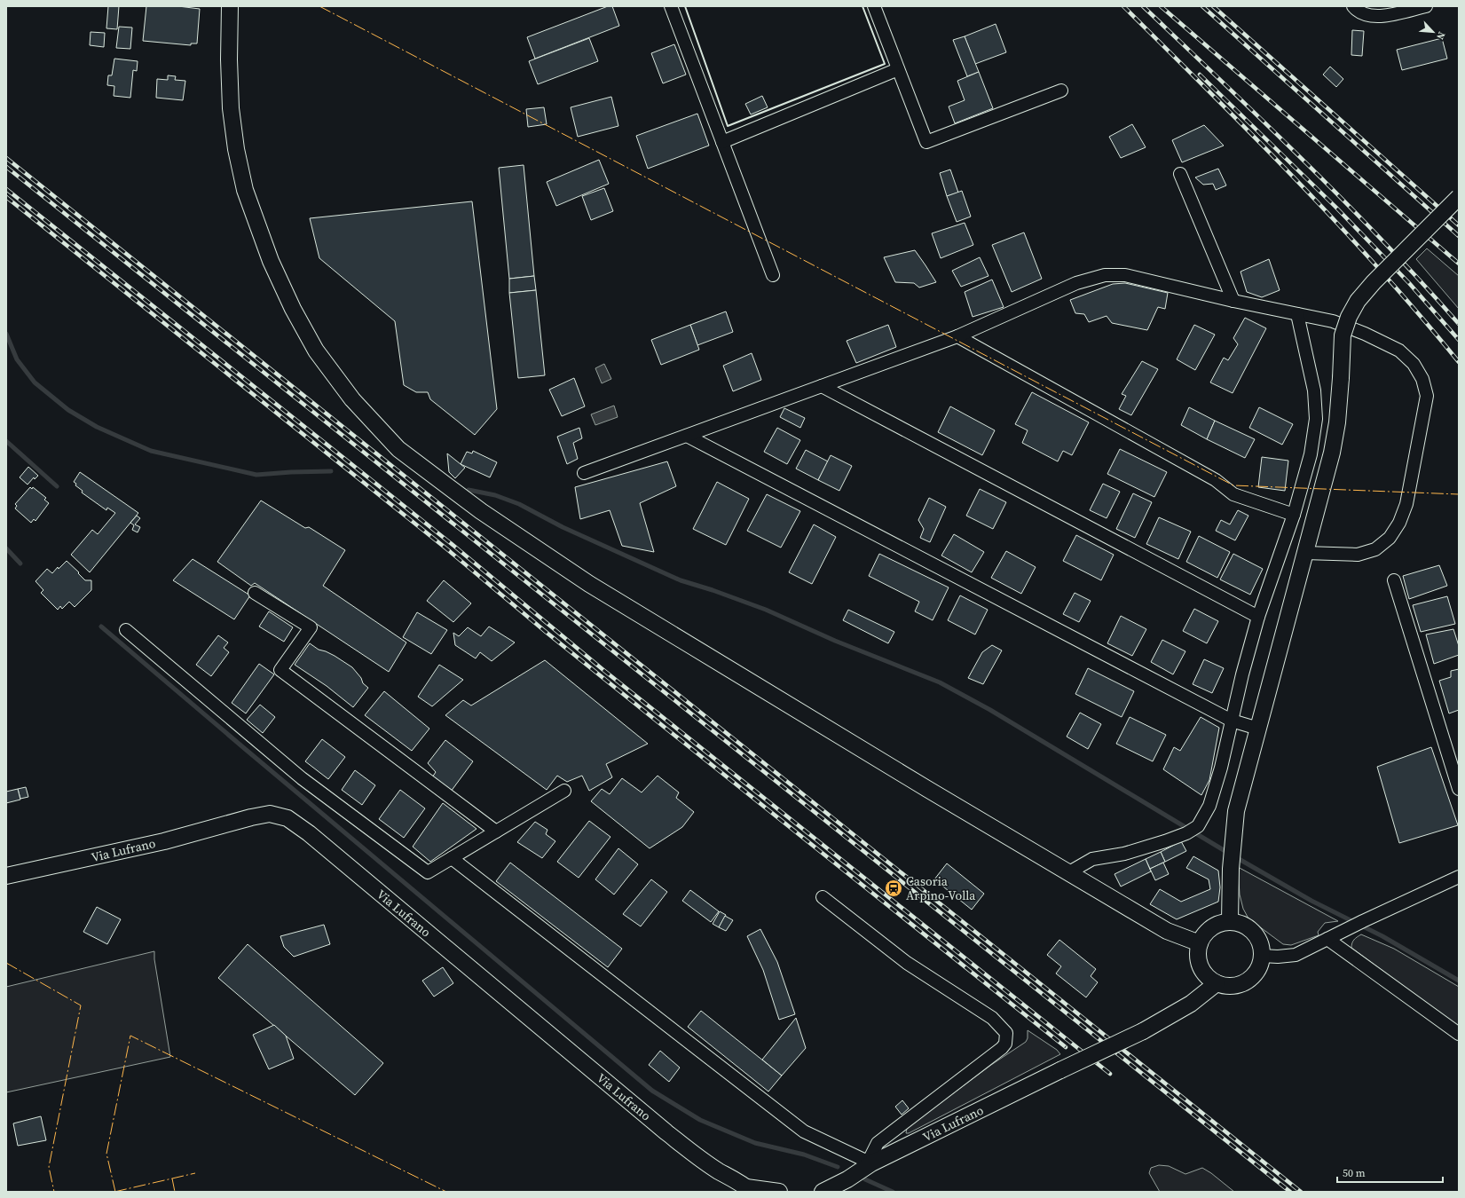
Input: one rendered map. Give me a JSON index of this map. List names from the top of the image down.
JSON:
{
  "streets": {
    "street": ["Via Lufrano"]
  },
  "places": {
    "station": ["Casoria Arpino-Volla"]
  },
  "scale_bar": "50 m",
  "north": "bottom right"
}
